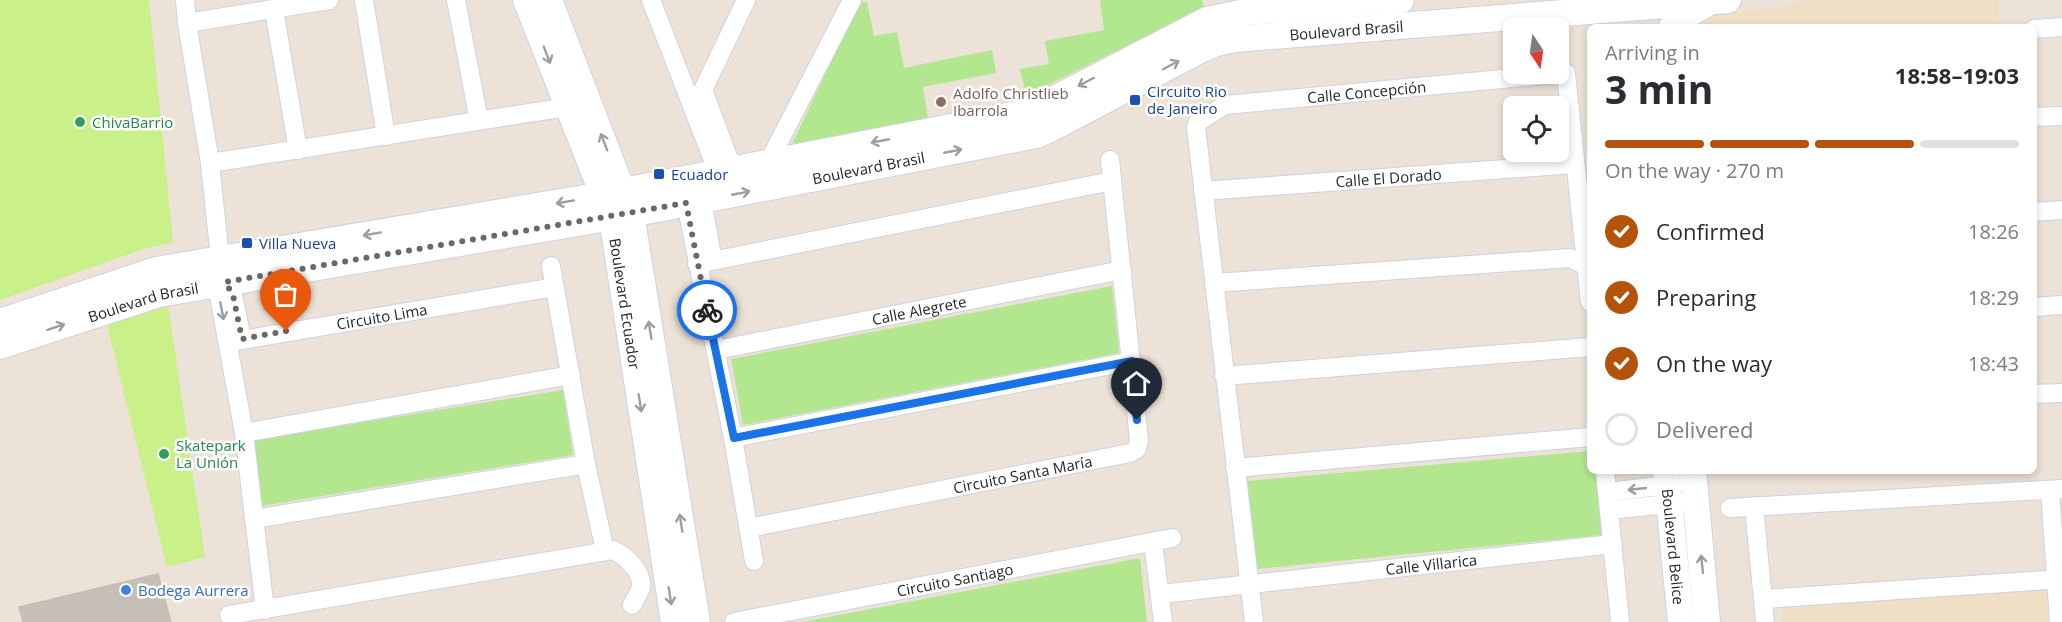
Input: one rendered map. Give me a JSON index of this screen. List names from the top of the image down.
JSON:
{
  "streets": {
    "main road": ["Boulevard Brasil", "Boulevard Ecuador", "Boulevard Belice"],
    "street": [
      "Calle Concepción",
      "Calle El Dorado",
      "Calle Alegrete",
      "Circuito Lima",
      "Circuito Santa María",
      "Calle Villarica",
      "Circuito Santiago"
    ]
  },
  "crossings": [
    ["Boulevard Brasil", "Boulevard Ecuador"],
    ["Calle Concepción", "Calle El Dorado"],
    ["Calle Concepción", "Calle Villarica"],
    ["Calle Alegrete", "Circuito Santa María"]
  ],
  "places": {
    "transit": ["Circuito Rio de Janeiro", "Ecuador", "Villa Nueva"],
    "other": [
      "Adolfo Christlieb Ibarrola",
      "ChivaBarrio",
      "Skatepark La Unión",
      "Bodega Aurrera"
    ]
  },
  "north": "bottom",
  "page": {
    "heading": ["3 min", "Arriving in", "18:58–19:03"],
    "bar": "On the way · 270 m",
    "list": [
      ["Confirmed", "18:26"],
      ["Preparing", "18:29"],
      ["On the way", "18:43"],
      "Delivered"
    ]
  }
}
